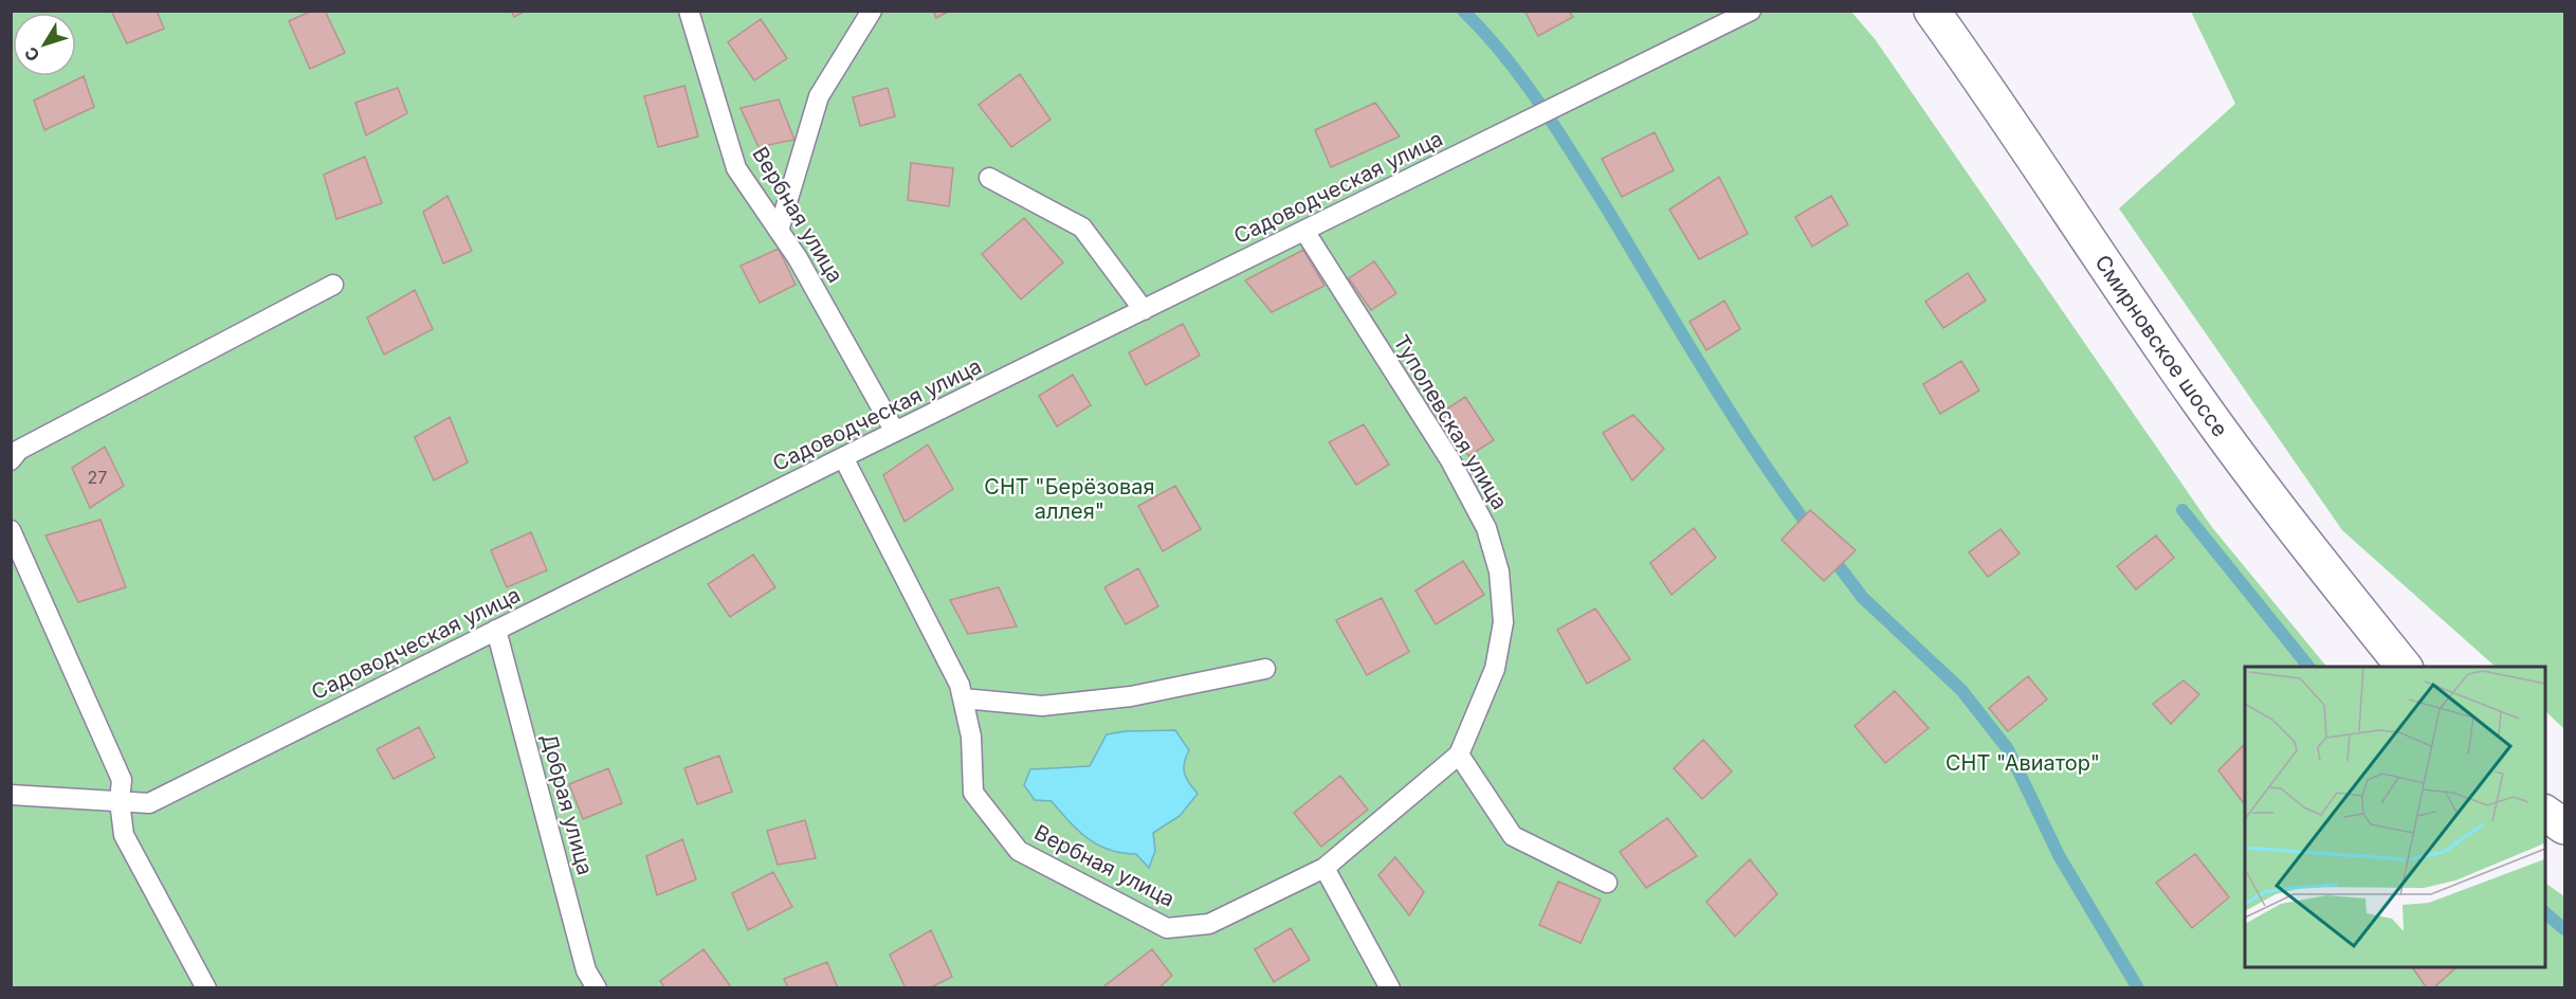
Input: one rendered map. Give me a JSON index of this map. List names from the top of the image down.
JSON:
{
  "streets": {
    "main road": ["Смирновское шоссе"],
    "lane": [
      "Садоводческая улица",
      "Вербная улица",
      "Туполевская улица",
      "Добрая улица"
    ]
  },
  "crossings": [
    ["Садоводческая улица", "Вербная улица"],
    ["Садоводческая улица", "Туполевская улица"],
    ["Садоводческая улица", "Добрая улица"],
    ["Вербная улица", "Туполевская улица"]
  ],
  "parks": ["СНТ \"Берёзовая аллея\"", "СНТ \"Авиатор\""],
  "house_numbers": ["27"],
  "north": "bottom left"
}
